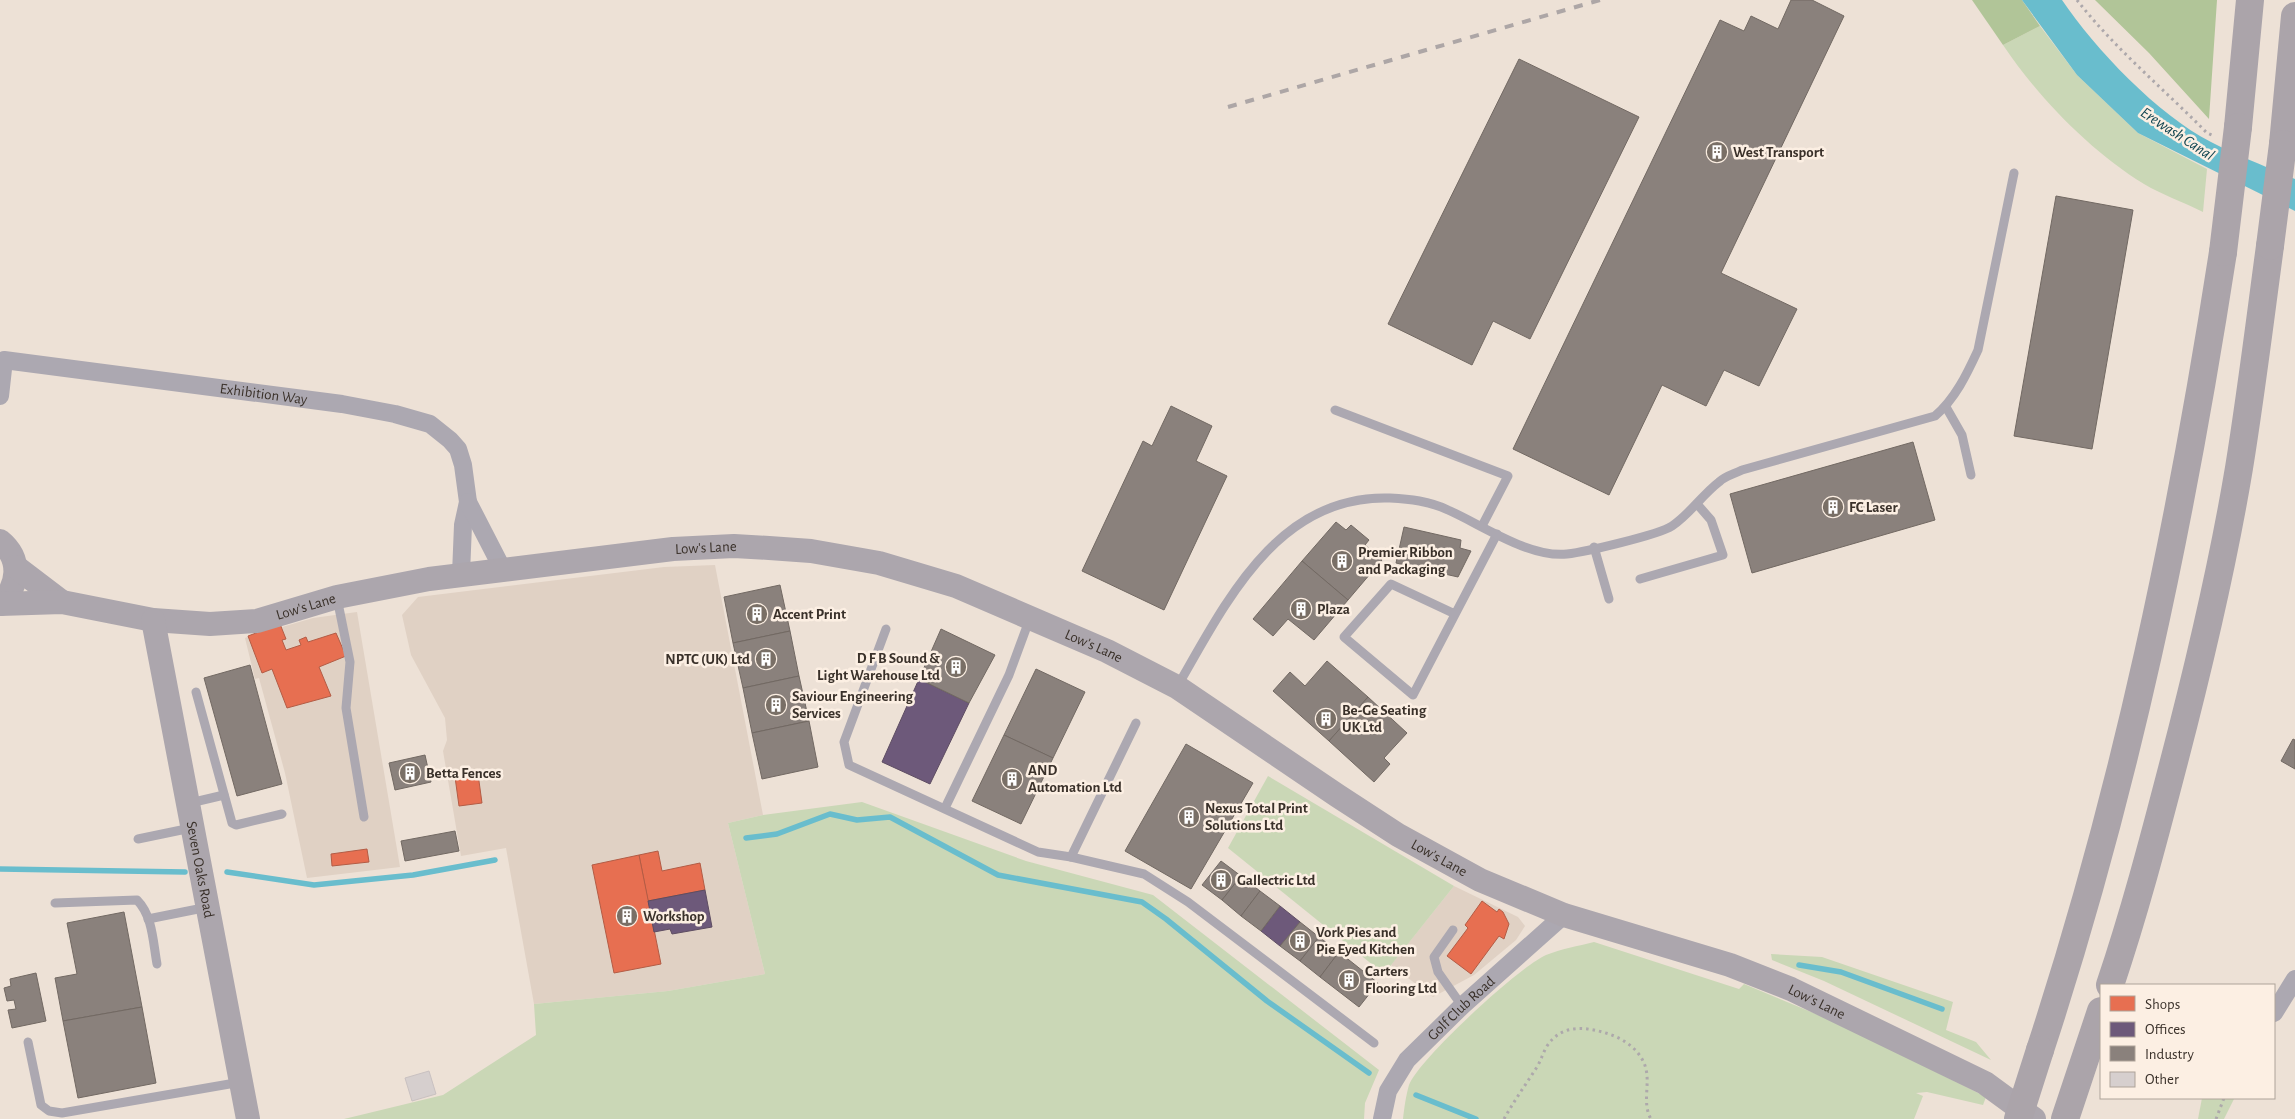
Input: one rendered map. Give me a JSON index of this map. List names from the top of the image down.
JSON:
{
  "streets": {
    "street": [
      "Exhibition Way",
      "Low's Lane",
      "Seven Oaks Road",
      "Golf Club Road"
    ]
  },
  "crossings": [
    ["Exhibition Way", "Low's Lane"],
    ["Low's Lane", "Seven Oaks Road"],
    ["Low's Lane", "Golf Club Road"]
  ],
  "water": ["Erewash Canal"],
  "places": {
    "building": [
      "West Transport",
      "FC Laser",
      "Premier Ribbon and Packaging",
      "Plaza",
      "Accent Print",
      "NPTC (UK) Ltd",
      "D F B Sound & Light Warehouse Ltd",
      "Saviour Engineering Services",
      "Be-Ge Seating UK Ltd",
      "Betta Fences",
      "AND Automation Ltd",
      "Nexus Total Print Solutions Ltd",
      "Gallectric Ltd",
      "Workshop",
      "Vork Pies and Pie Eyed Kitchen",
      "Carters Flooring Ltd"
    ]
  },
  "legend": [
    "Shops",
    "Offices",
    "Industry",
    "Other"
  ]
}
